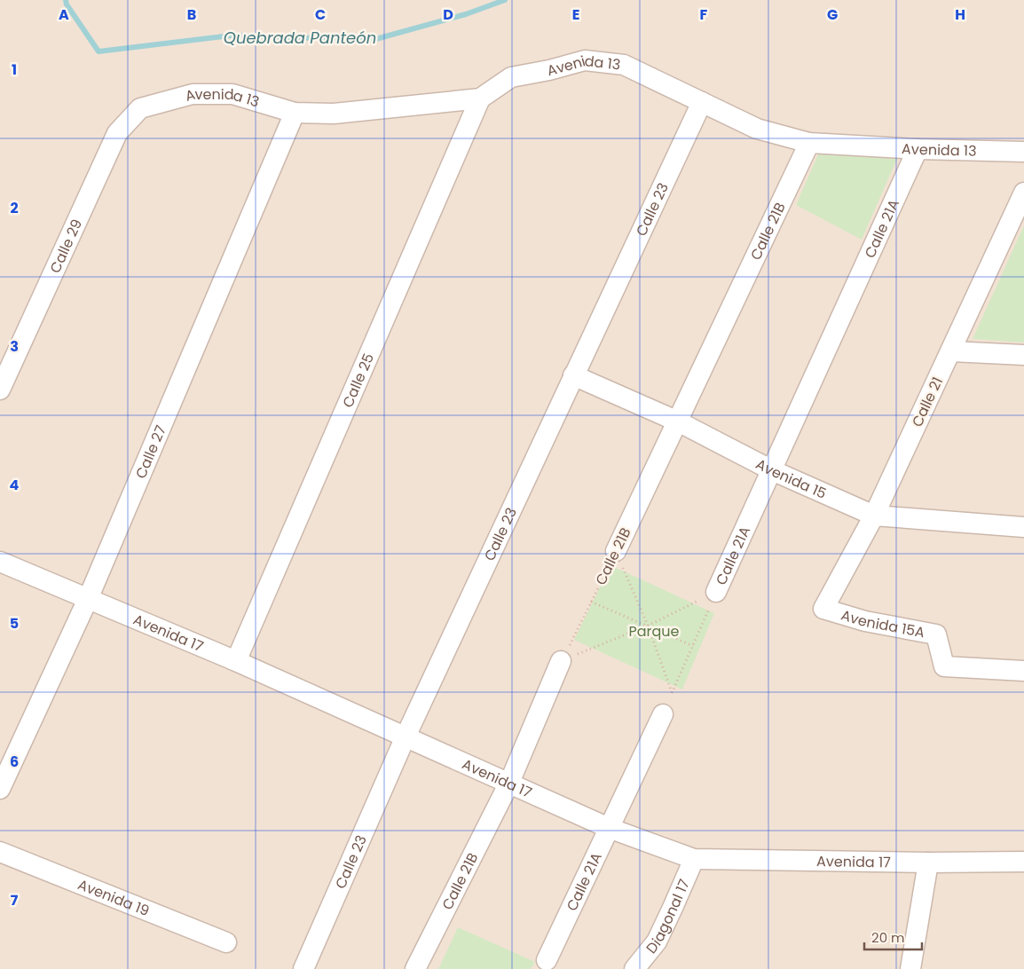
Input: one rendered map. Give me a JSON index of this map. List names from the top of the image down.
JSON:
{
  "streets": {
    "street": [
      "Avenida 13",
      "Calle 23",
      "Calle 21A",
      "Calle 21B",
      "Calle 29",
      "Calle 25",
      "Calle 21",
      "Calle 27",
      "Avenida 15",
      "Avenida 15A",
      "Avenida 17",
      "Avenida 19",
      "Diagonal 17"
    ]
  },
  "crossings": [
    ["Avenida 13", "Calle 23"],
    ["Avenida 13", "Calle 21A"],
    ["Avenida 13", "Calle 21B"],
    ["Avenida 13", "Calle 29"],
    ["Avenida 13", "Calle 25"],
    ["Avenida 13", "Calle 27"],
    ["Calle 23", "Avenida 15"],
    ["Calle 23", "Avenida 17"],
    ["Calle 21A", "Avenida 15"],
    ["Calle 21A", "Avenida 17"],
    ["Calle 21B", "Avenida 15"],
    ["Calle 21B", "Avenida 17"],
    ["Calle 25", "Avenida 17"],
    ["Calle 21", "Avenida 15"],
    ["Calle 21", "Avenida 15A"],
    ["Calle 27", "Avenida 17"],
    ["Avenida 17", "Diagonal 17"]
  ],
  "water": ["Quebrada Panteón"],
  "parks": ["Parque"],
  "scale_bar": "20 m",
  "grid": {
    "columns": [
      "A",
      "B",
      "C",
      "D",
      "E",
      "F",
      "G",
      "H"
    ],
    "rows": [
      "1",
      "2",
      "3",
      "4",
      "5",
      "6",
      "7"
    ]
  }
}
